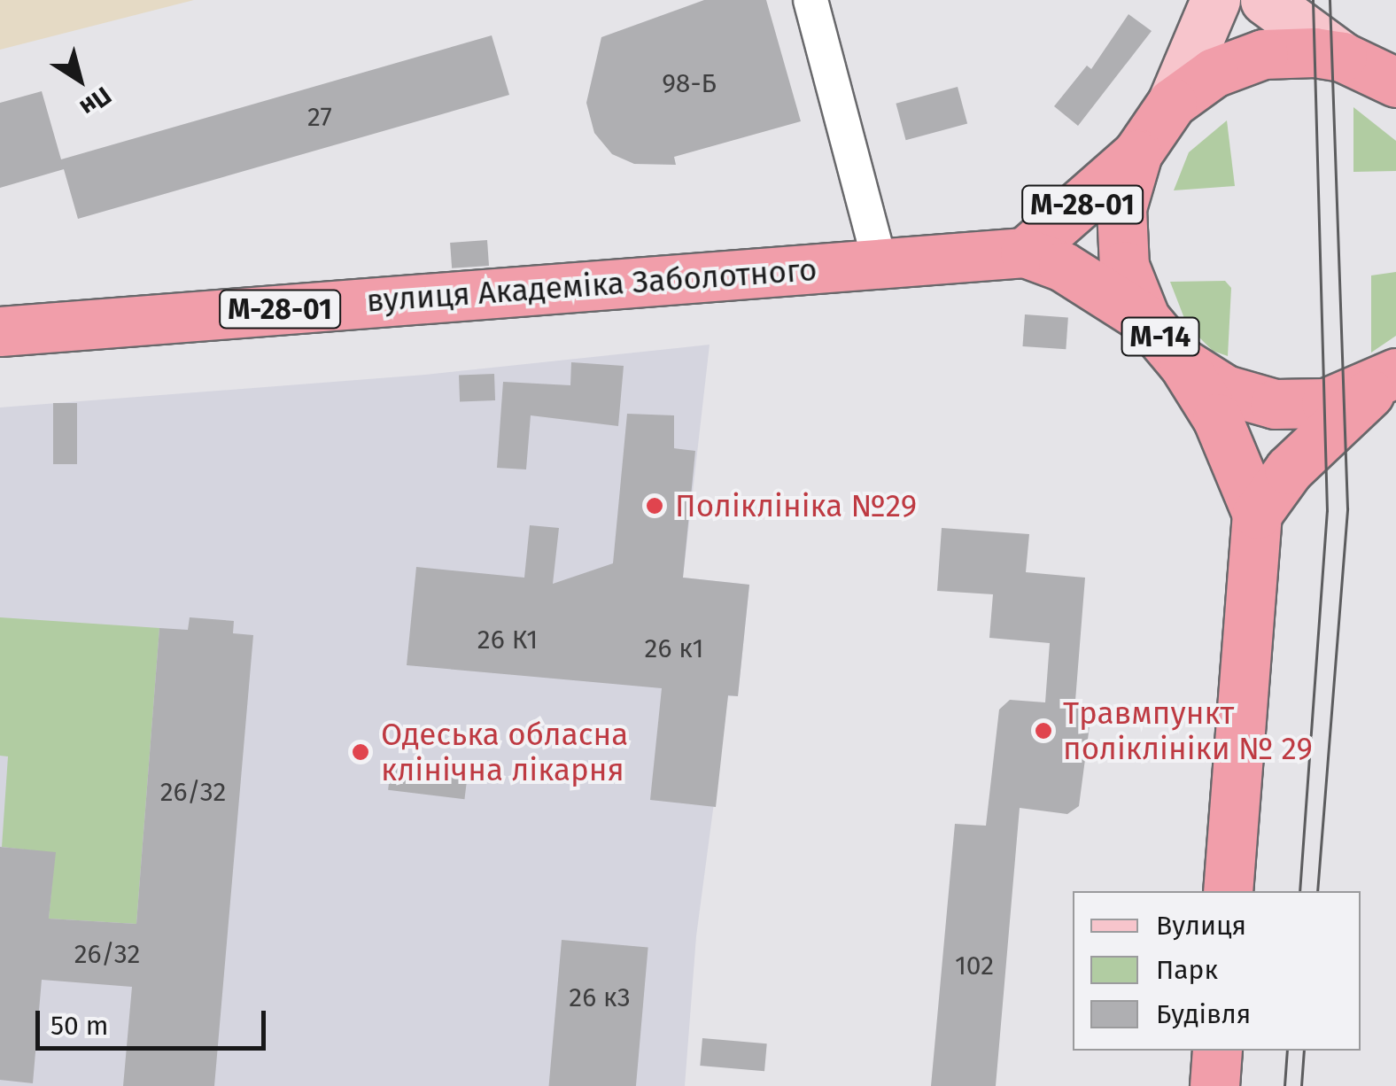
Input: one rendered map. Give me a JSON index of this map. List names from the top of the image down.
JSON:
{
  "streets": {
    "highway": ["М-28-01", "вулиця Академіка Заболотного", "М-14"]
  },
  "crossings": [
    ["М-28-01", "вулиця Академіка Заболотного"],
    ["М-28-01", "М-14"],
    ["вулиця Академіка Заболотного", "М-14"]
  ],
  "places": ["Поліклініка №29", "Травмпункт поліклініки № 29", "Одеська обласна клінічна лікарня"],
  "house_numbers": [
    "98-Б",
    "27",
    "26 К1",
    "26 к1",
    "26/32",
    "26/32",
    "102",
    "26 к3"
  ],
  "legend": ["Вулиця", "Парк", "Будівля"],
  "scale_bar": "50 m",
  "north": "bottom right"
}
